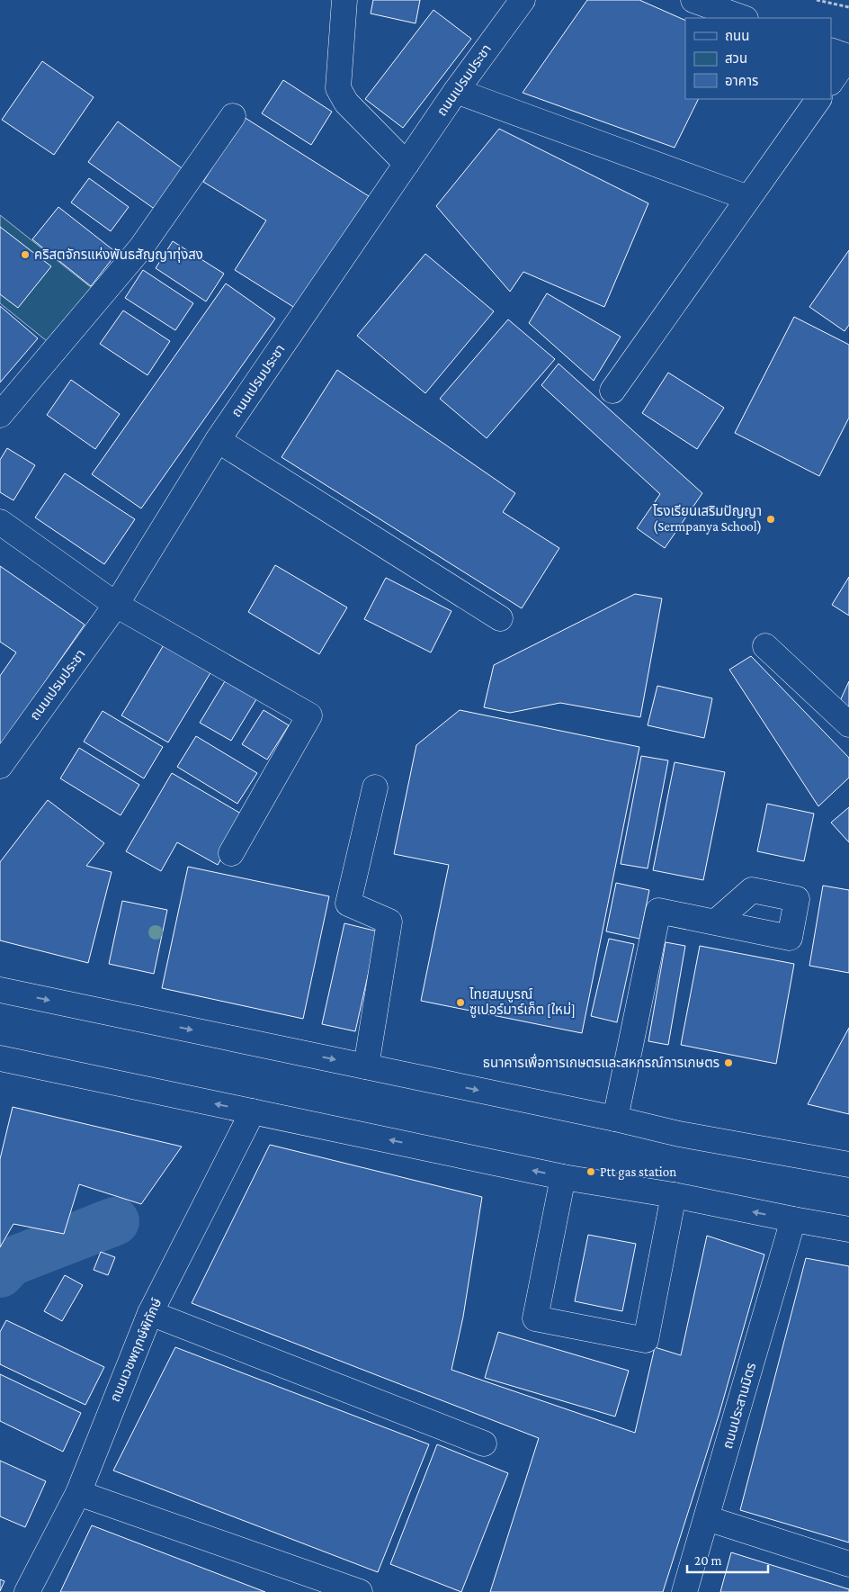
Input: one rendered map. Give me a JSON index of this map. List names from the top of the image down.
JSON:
{
  "streets": {
    "street": ["ถนนเปรมประชา", "ถนนเวชพฤกษ์พิทักษ์", "ถนนประสานมิตร"]
  },
  "places": [
    "คริสตจักรแห่งพันธสัญญาทุ่งสง",
    "โรงเรียนเสริมปัญญา (Sermpanya School)",
    "ไทยสมบูรณ์ ซูเปอร์มาร์เก็ต [ใหม่]",
    "ธนาคารเพื่อการเกษตรและสหกรณ์การเกษตร",
    "Ptt gas station"
  ],
  "legend": ["ถนน", "สวน", "อาคาร"],
  "scale_bar": "20 m"
}
